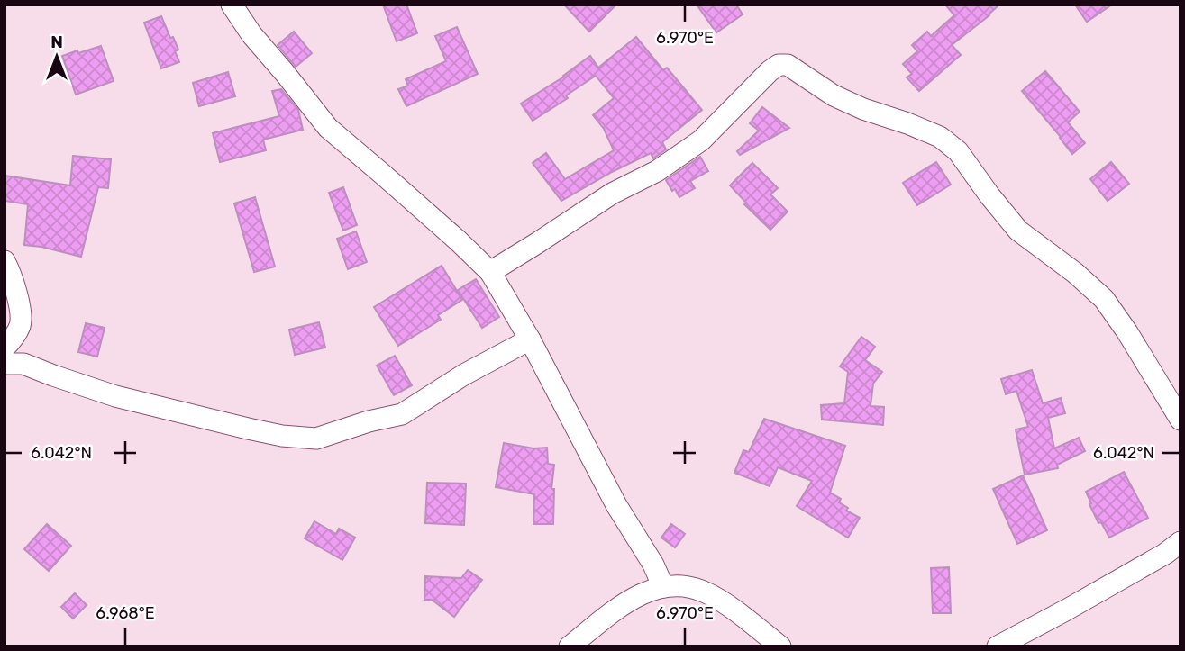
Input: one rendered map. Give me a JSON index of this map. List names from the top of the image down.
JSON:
{
  "north": "top",
  "coordinates": ["6.970°E", "6.042°N", "6.968°E"]
}
